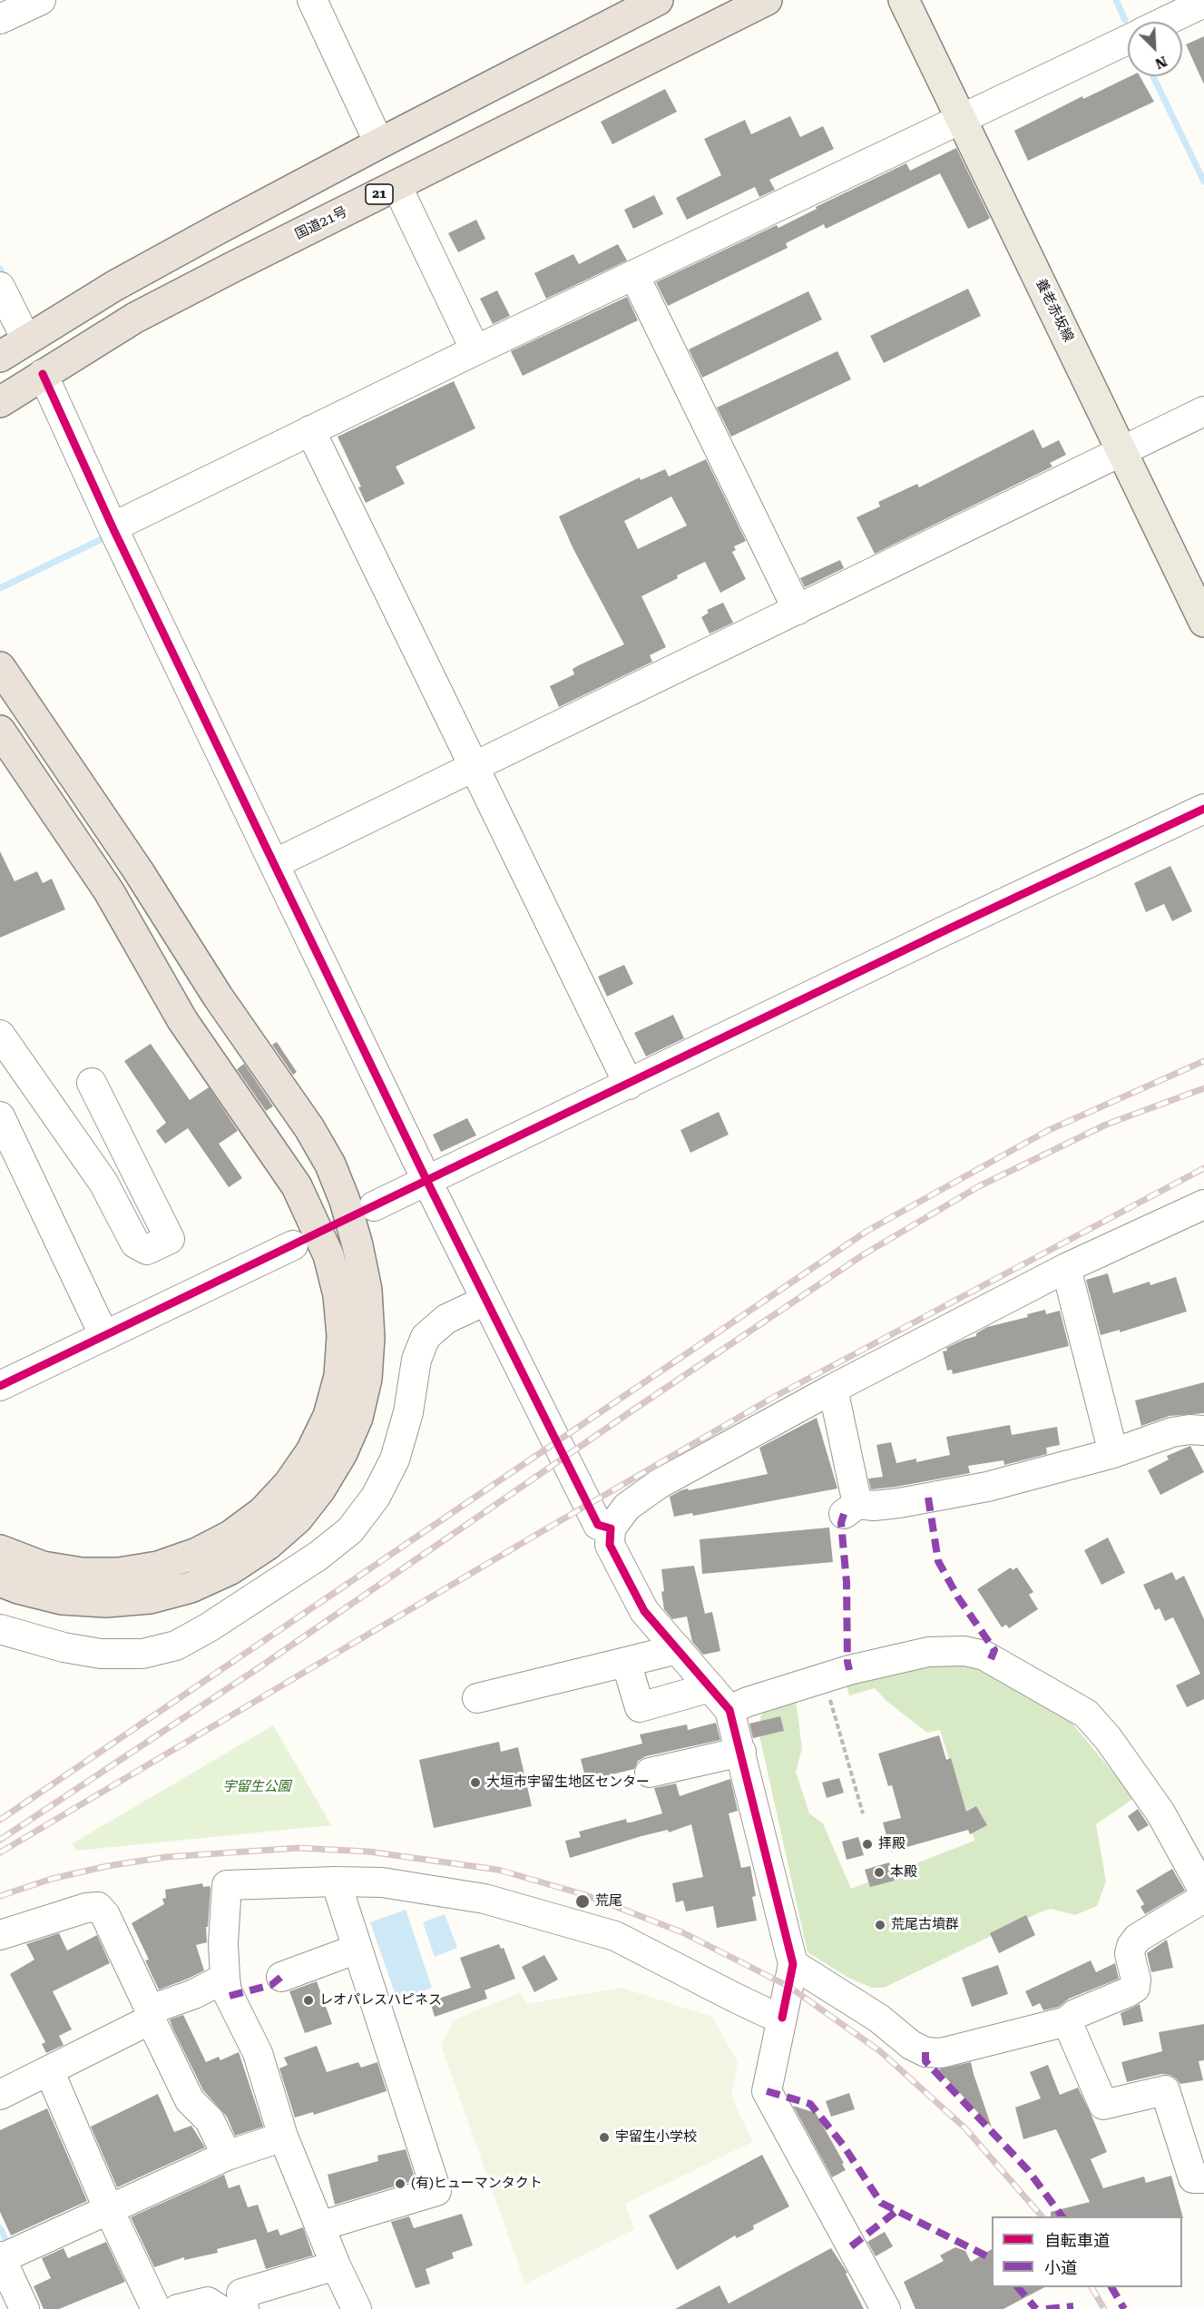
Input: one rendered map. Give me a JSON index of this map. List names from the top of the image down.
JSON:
{
  "streets": {
    "highway": ["21", "国道21号"],
    "main road": ["養老赤坂線"]
  },
  "parks": ["宇留生公園"],
  "places": [
    "大垣市宇留生地区センター",
    "拝殿",
    "本殿",
    "荒尾",
    "荒尾古墳群",
    "レオパレスハピネス",
    "宇留生小学校",
    "(有)ヒューマンタクト"
  ],
  "legend": ["自転車道", "小道"],
  "north": "bottom right"
}
